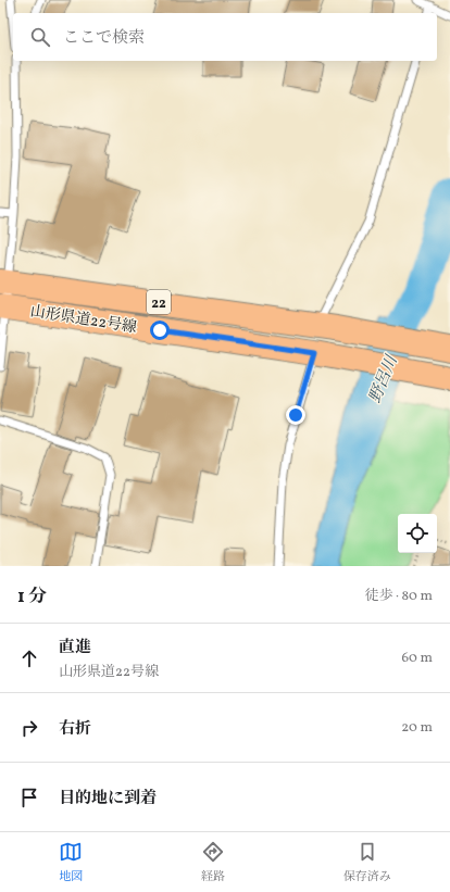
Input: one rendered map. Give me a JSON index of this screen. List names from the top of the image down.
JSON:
{
  "streets": {
    "main road": ["22", "山形県道22号線"]
  },
  "water": ["野呂川"],
  "page": {
    "search": "ここで検索",
    "heading": ["1 分", "徒歩 · 80 m"],
    "list": [
      ["直進", "山形県道22号線", "60 m"],
      ["右折", "20 m"],
      "目的地に到着"
    ],
    "nav": ["地図", "経路", "保存済み"]
  }
}
